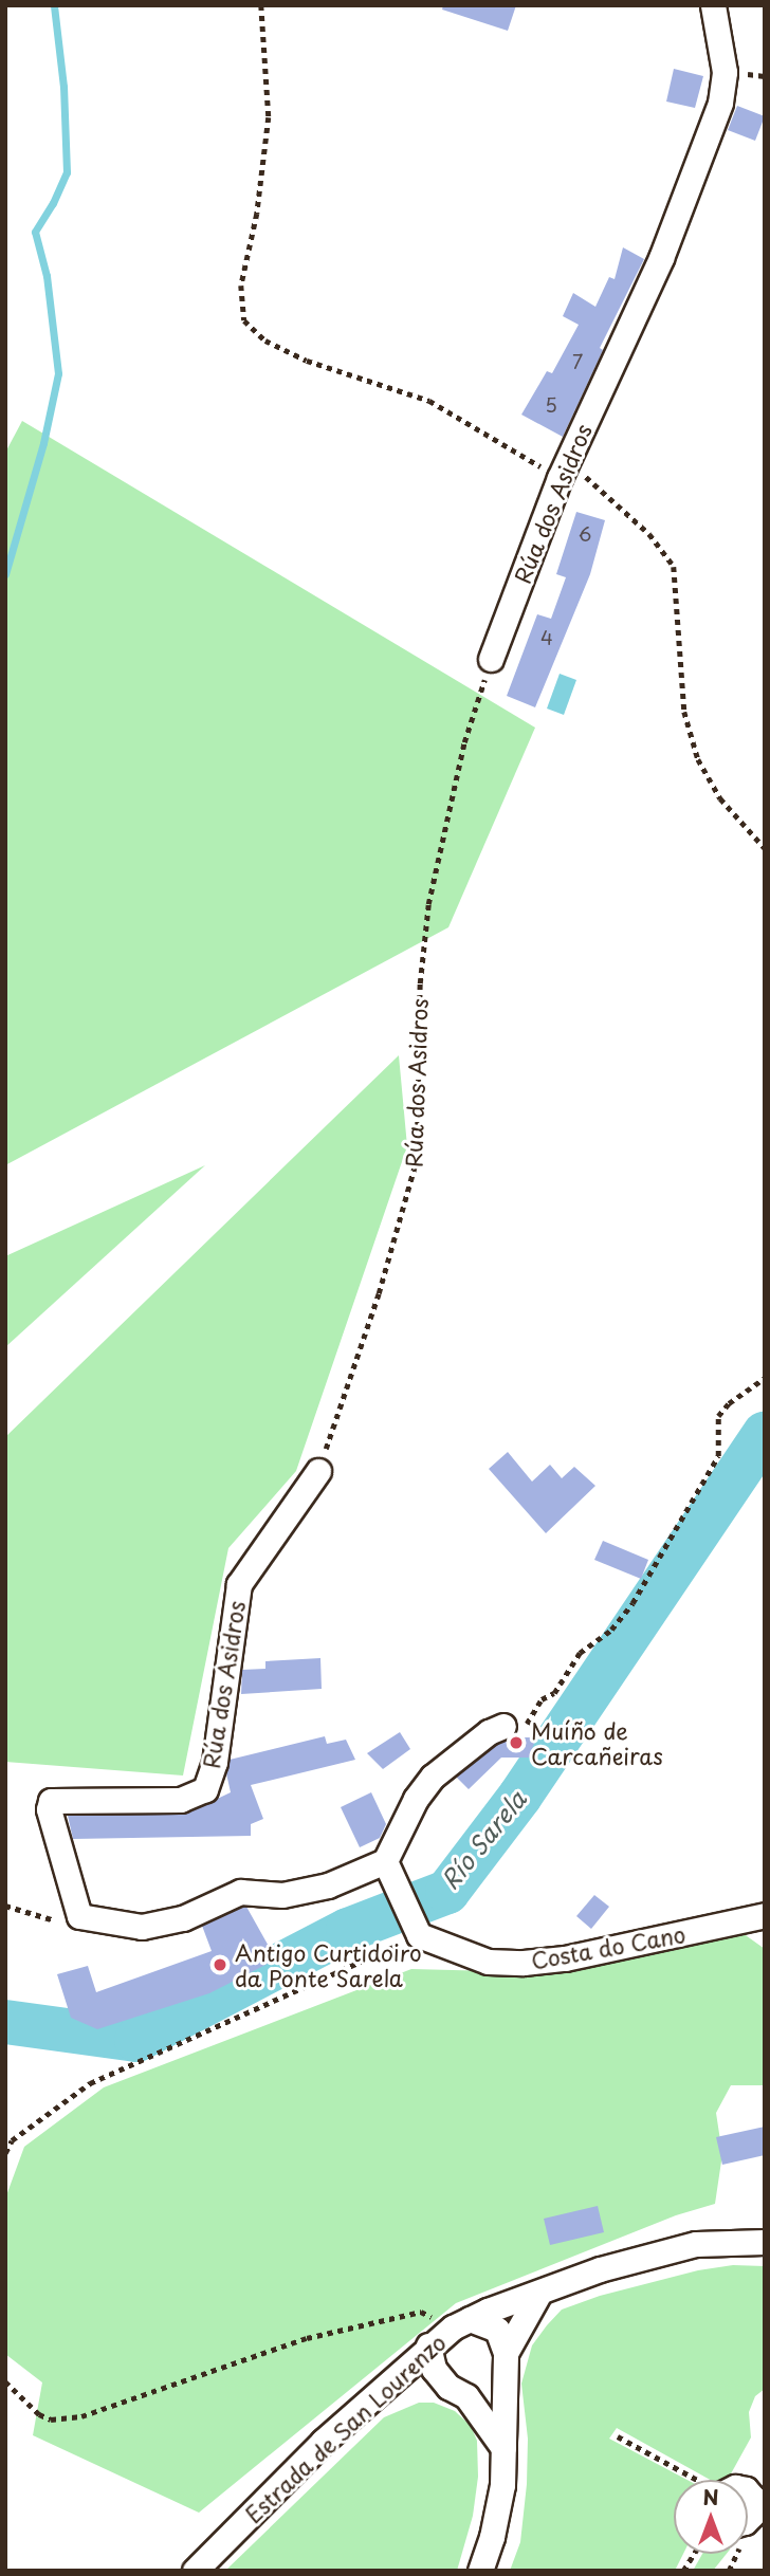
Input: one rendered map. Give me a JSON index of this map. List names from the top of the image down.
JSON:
{
  "streets": {
    "street": ["Rúa dos Asidros", "Costa do Cano", "Estrada de San Lourenzo"]
  },
  "water": ["Río Sarela"],
  "places": ["Muíño de Carcañeiras", "Antigo Curtidoiro da Ponte Sarela"],
  "house_numbers": [
    "7",
    "5",
    "6",
    "4"
  ],
  "north": "top"
}
